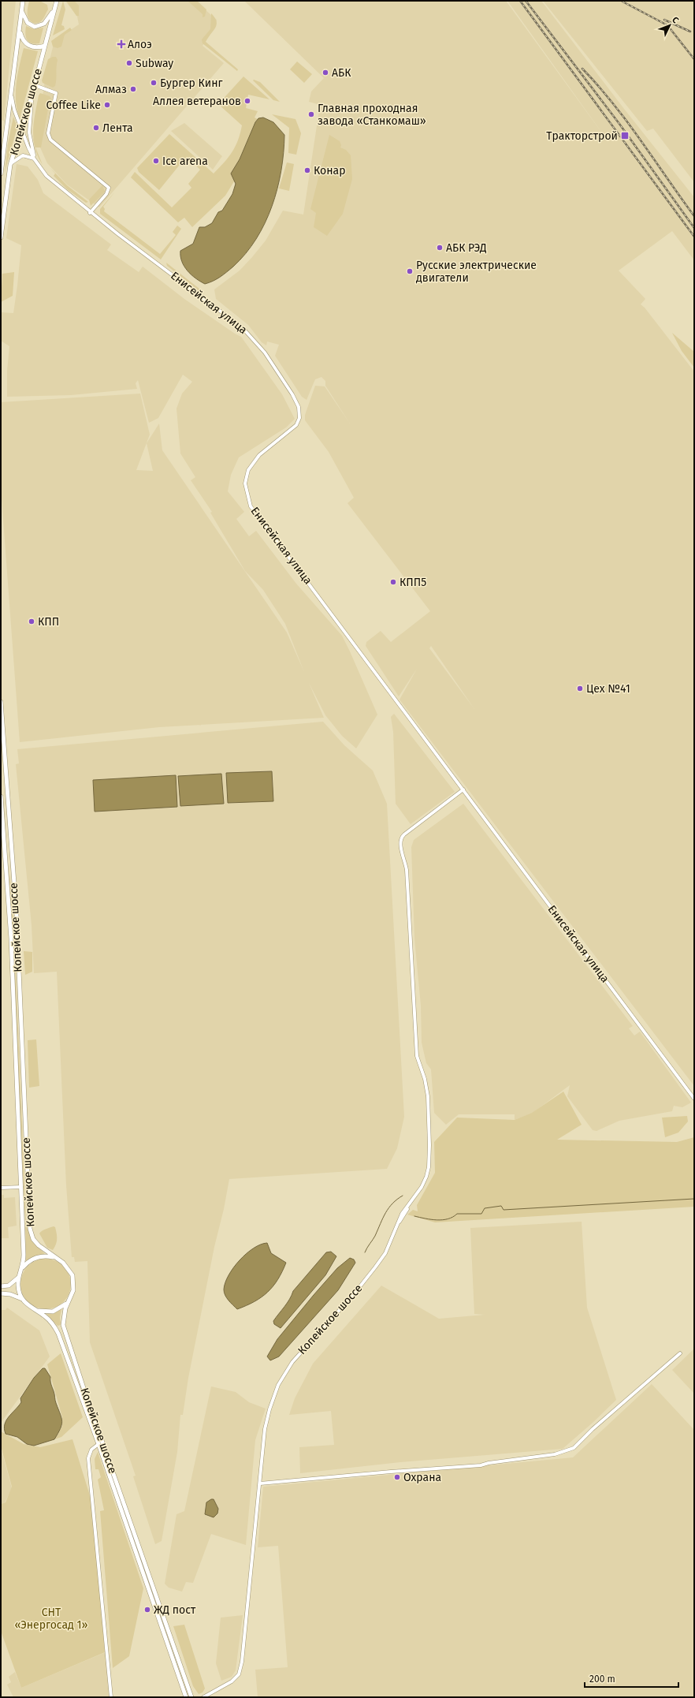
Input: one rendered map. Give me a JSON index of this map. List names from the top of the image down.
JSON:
{
  "streets": {
    "main road": ["Копейское шоссе"],
    "street": ["Енисейская улица"]
  },
  "crossings": [
    ["Копейское шоссе", "Енисейская улица"]
  ],
  "parks": ["СНТ «Энергосад 1»"],
  "places": {
    "health": ["Алоэ"],
    "other": [
      "Subway",
      "АБК",
      "Бургер Кинг",
      "Алмаз",
      "Аллея ветеранов",
      "Coffee Like",
      "Главная проходная завода «Станкомаш»",
      "Лента",
      "Ice arena",
      "Конар",
      "АБК РЭД",
      "Русские электрические двигатели",
      "КПП5",
      "КПП",
      "Цех №41",
      "Охрана",
      "ЖД пост"
    ],
    "transit": ["Тракторстрой"]
  },
  "scale_bar": "200 m",
  "north": "top right"
}
